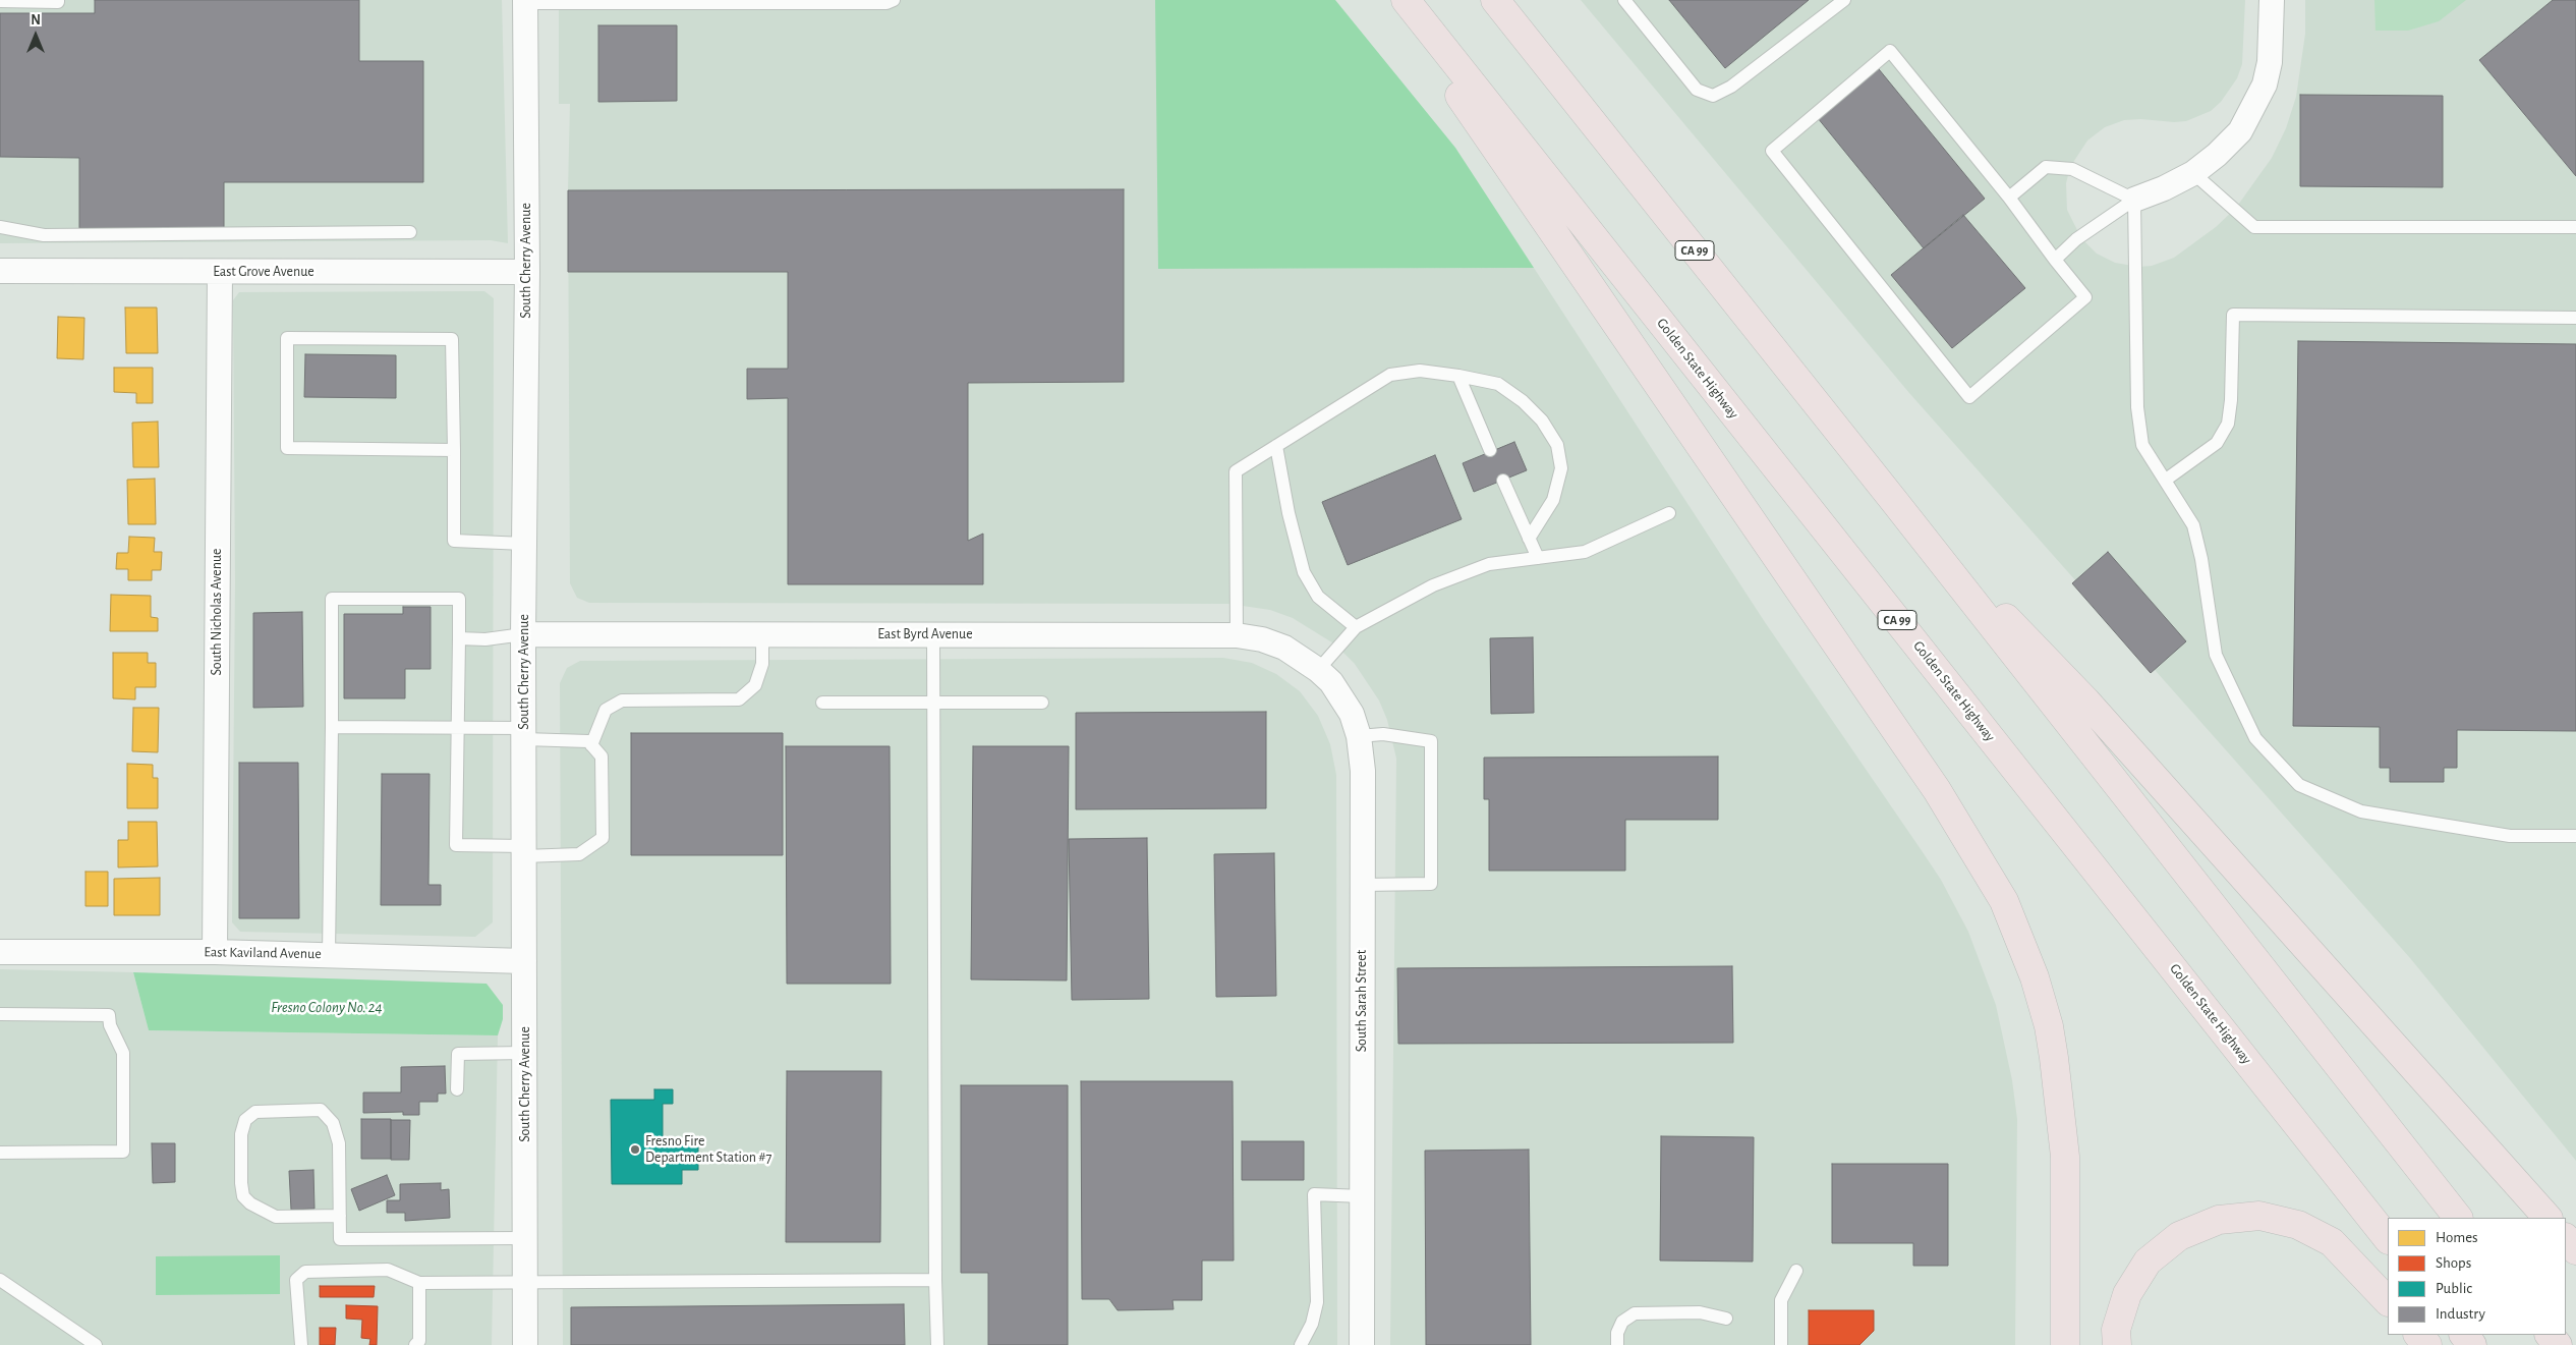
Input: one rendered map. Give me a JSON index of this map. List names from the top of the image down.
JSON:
{
  "streets": {
    "highway": ["CA 99", "Golden State Highway"],
    "street": [
      "South Cherry Avenue",
      "East Grove Avenue",
      "South Nicholas Avenue",
      "East Byrd Avenue",
      "East Kaviland Avenue",
      "South Sarah Street"
    ]
  },
  "crossings": [
    ["South Cherry Avenue", "East Grove Avenue"],
    ["South Cherry Avenue", "East Byrd Avenue"],
    ["South Cherry Avenue", "East Kaviland Avenue"],
    ["East Grove Avenue", "South Nicholas Avenue"],
    ["South Nicholas Avenue", "East Kaviland Avenue"],
    ["East Byrd Avenue", "South Sarah Street"]
  ],
  "water": ["Fresno Colony No. 24"],
  "places": ["Fresno Fire Department Station #7"],
  "legend": [
    "Homes",
    "Shops",
    "Public",
    "Industry"
  ],
  "north": "top"
}
